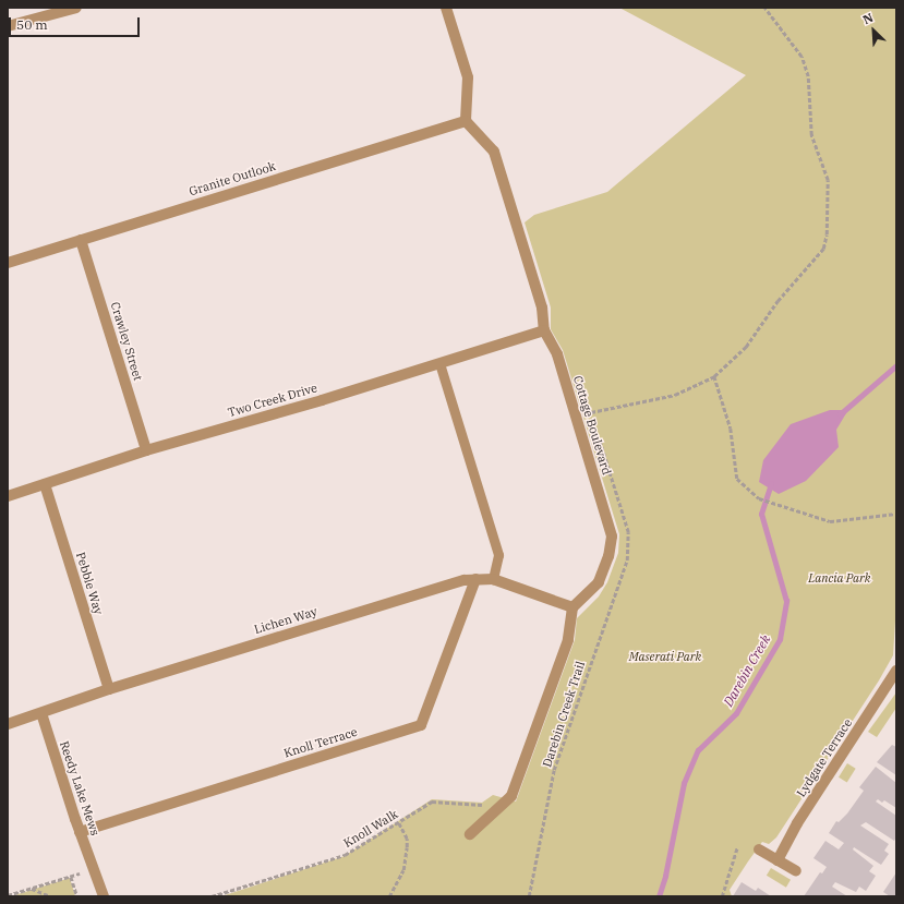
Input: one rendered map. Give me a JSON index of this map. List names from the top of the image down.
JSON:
{
  "streets": {
    "street": [
      "Granite Outlook",
      "Crawley Street",
      "Two Creek Drive",
      "Cottage Boulevard",
      "Pebble Way",
      "Lichen Way",
      "Knoll Terrace",
      "Lydgate Terrace",
      "Reedy Lake Mews"
    ],
    "path": ["Darebin Creek Trail", "Knoll Walk"]
  },
  "crossings": [
    ["Granite Outlook", "Crawley Street"],
    ["Granite Outlook", "Cottage Boulevard"],
    ["Crawley Street", "Two Creek Drive"],
    ["Two Creek Drive", "Cottage Boulevard"],
    ["Two Creek Drive", "Pebble Way"],
    ["Cottage Boulevard", "Lichen Way"],
    ["Pebble Way", "Lichen Way"],
    ["Lichen Way", "Knoll Terrace"],
    ["Lichen Way", "Reedy Lake Mews"],
    ["Knoll Terrace", "Reedy Lake Mews"]
  ],
  "water": ["Darebin Creek"],
  "parks": ["Lancia Park", "Maserati Park"],
  "scale_bar": "50 m",
  "north": "top left"
}
